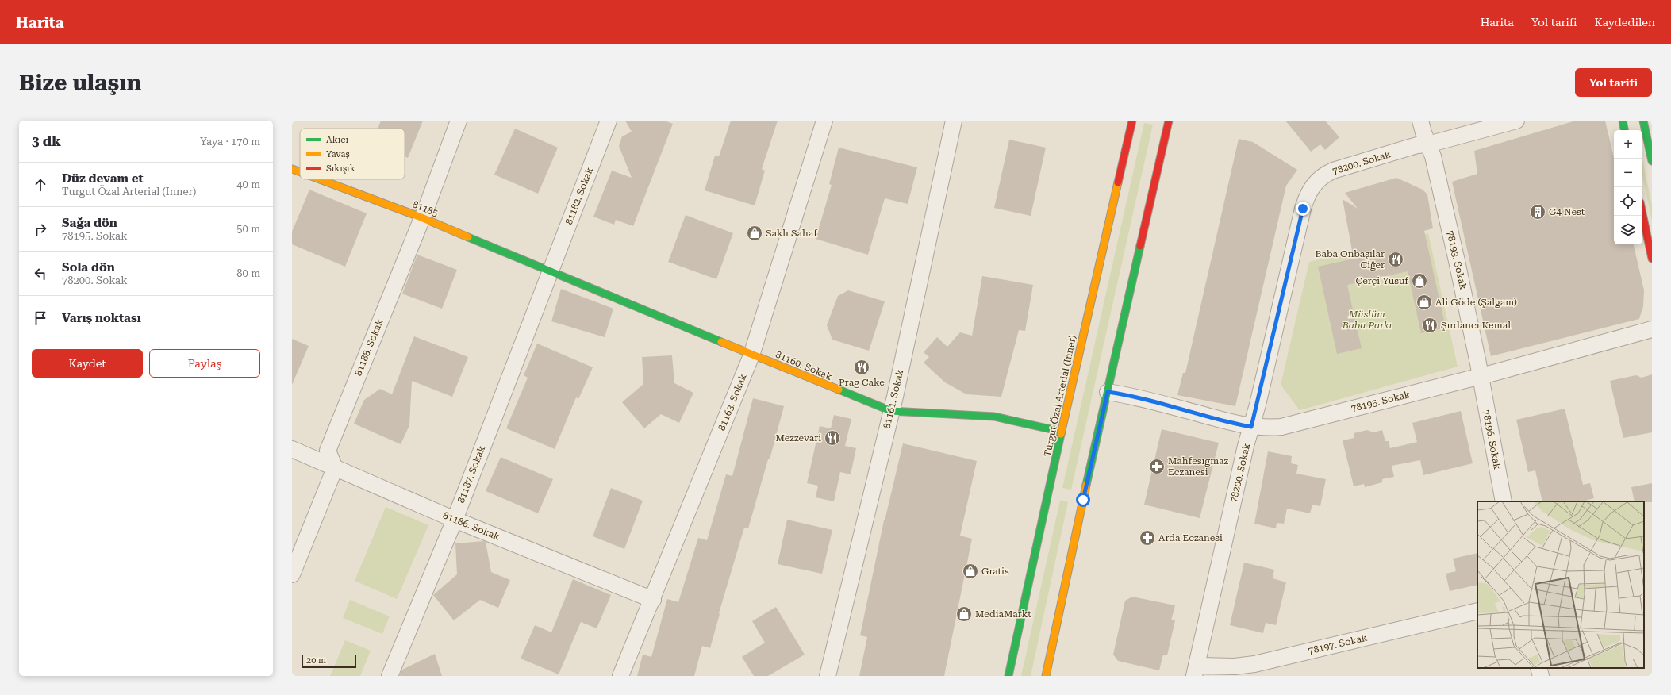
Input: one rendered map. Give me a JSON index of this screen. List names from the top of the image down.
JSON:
{
  "streets": {
    "main road": ["81185", "81160. Sokak", "Turgut Özal Arterial (Inner)"],
    "street": [
      "78200. Sokak",
      "81182. Sokak",
      "78193. Sokak",
      "81188. Sokak",
      "81161. Sokak",
      "78195. Sokak",
      "81163. Sokak",
      "78196. Sokak",
      "81187. Sokak",
      "81186. Sokak",
      "78197. Sokak"
    ]
  },
  "crossings": [
    ["78200. Sokak", "78193. Sokak"],
    ["78200. Sokak", "78195. Sokak"],
    ["78200. Sokak", "78197. Sokak"],
    ["81182. Sokak", "81185"],
    ["81182. Sokak", "81160. Sokak"],
    ["81182. Sokak", "81187. Sokak"],
    ["81185", "81188. Sokak"],
    ["81185", "81160. Sokak"],
    ["81185", "81187. Sokak"],
    ["78193. Sokak", "78195. Sokak"],
    ["78193. Sokak", "78196. Sokak"],
    ["81188. Sokak", "81186. Sokak"],
    ["81160. Sokak", "Turgut Özal Arterial (Inner)"],
    ["81160. Sokak", "81161. Sokak"],
    ["81160. Sokak", "81163. Sokak"],
    ["81160. Sokak", "81187. Sokak"],
    ["78195. Sokak", "78196. Sokak"],
    ["81163. Sokak", "81186. Sokak"],
    ["81187. Sokak", "81186. Sokak"]
  ],
  "parks": ["Müslüm Baba Parkı"],
  "places": {
    "building": ["G4 Nest"],
    "shop": [
      "Saklı Sahaf",
      "Çerçi Yusuf",
      "Ali Göde (Şalgam)",
      "Gratis",
      "MediaMarkt"
    ],
    "restaurant": [
      "Baba Onbaşılar Ciğer",
      "Şırdancı Kemal",
      "Prag Cake",
      "Mezzevari"
    ],
    "pharmacy": ["Mahfesıgmaz Eczanesi", "Arda Eczanesi"]
  },
  "legend": ["Akıcı", "Yavaş", "Sıkışık"],
  "scale_bar": "20 m",
  "page": {
    "header": "Harita",
    "nav": ["Harita", "Yol tarifi", "Kaydedilen"],
    "buttons": [
      "Yol tarifi",
      ["Kaydet", "Paylaş"]
    ],
    "title": "Bize ulaşın",
    "heading": ["3 dk", "Yaya · 170 m"],
    "map_buttons": ["+", "−"],
    "list": [
      ["Düz devam et", "Turgut Özal Arterial (Inner)", "40 m"],
      ["Sağa dön", "78195. Sokak", "50 m"],
      ["Sola dön", "78200. Sokak", "80 m"],
      "Varış noktası"
    ],
    "scale": "20 m"
  }
}
